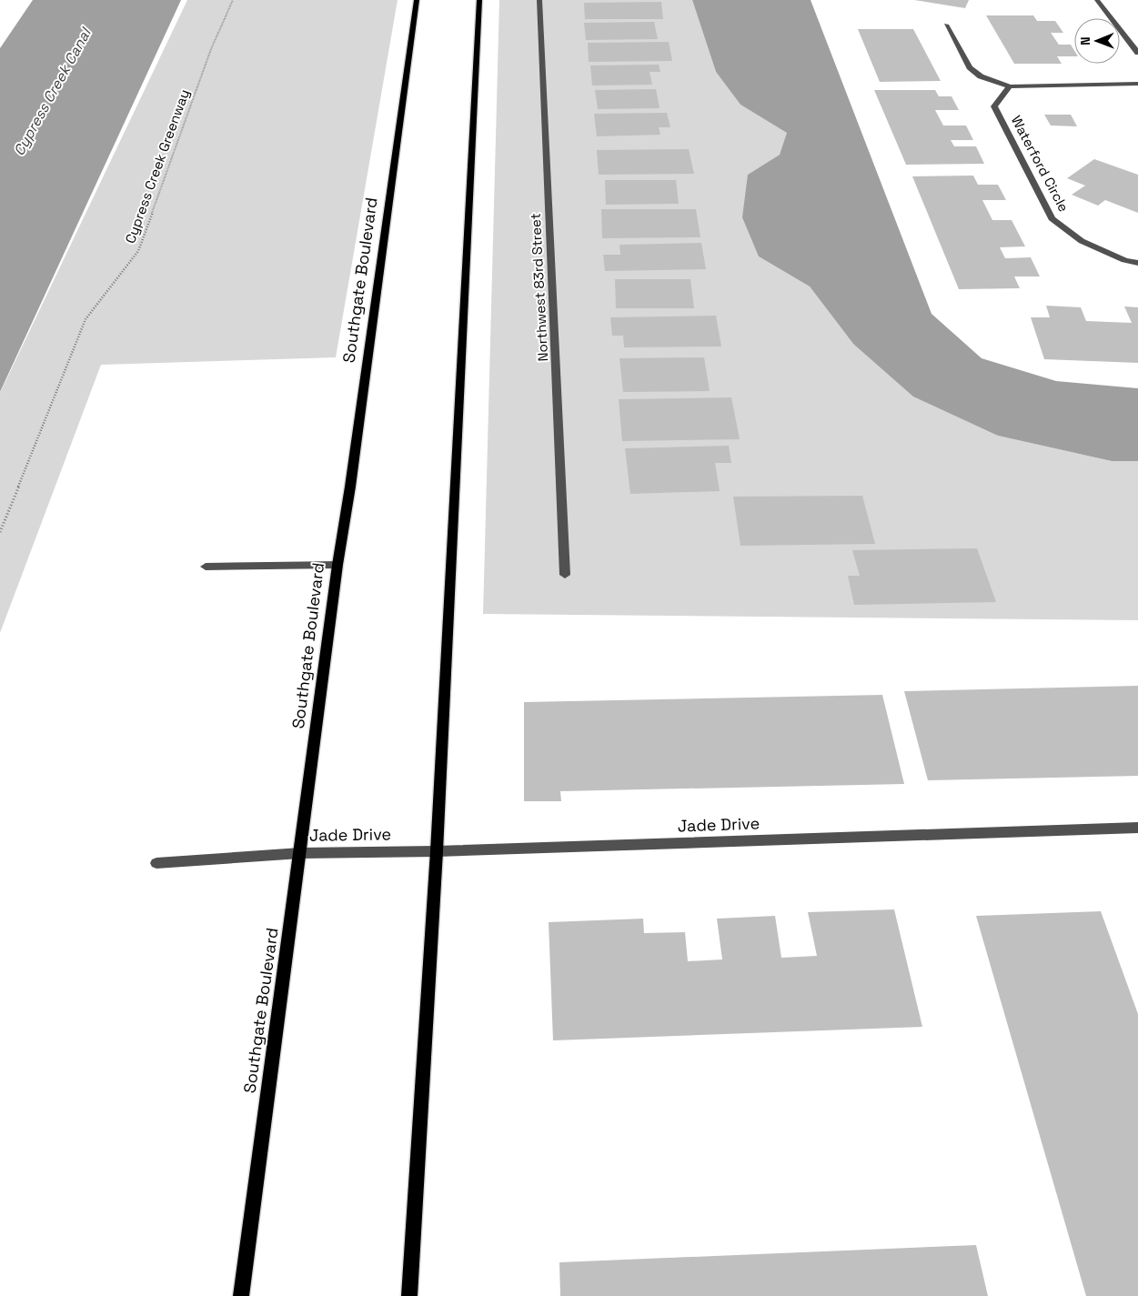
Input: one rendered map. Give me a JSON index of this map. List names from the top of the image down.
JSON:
{
  "streets": {
    "main road": ["Southgate Boulevard"],
    "street": ["Waterford Circle", "Northwest 83rd Street", "Jade Drive"],
    "path": ["Cypress Creek Greenway"]
  },
  "crossings": [
    ["Southgate Boulevard", "Jade Drive"]
  ],
  "water": ["Cypress Creek Canal"],
  "north": "left"
}
